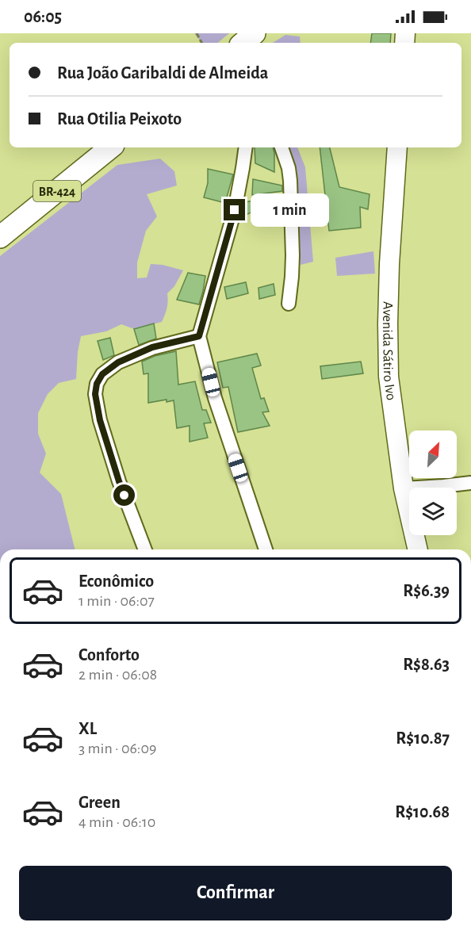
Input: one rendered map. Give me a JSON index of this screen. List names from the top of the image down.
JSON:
{
  "streets": {
    "main road": ["BR-424", "Avenida Sátiro Ivo"]
  },
  "north": "top right",
  "page": {
    "status": "06:05",
    "banner": ["Rua João Garibaldi de Almeida", "Rua Otilia Peixoto"],
    "bubble": "1 min",
    "list": [
      {
        "name": "Econômico",
        "note": "1 min · 06:07",
        "value": "R$6.39"
      },
      {
        "name": "Conforto",
        "note": "2 min · 06:08",
        "value": "R$8.63"
      },
      {
        "name": "XL",
        "note": "3 min · 06:09",
        "value": "R$10.87"
      },
      {
        "name": "Green",
        "note": "4 min · 06:10",
        "value": "R$10.68"
      }
    ],
    "buttons": "Confirmar"
  }
}
